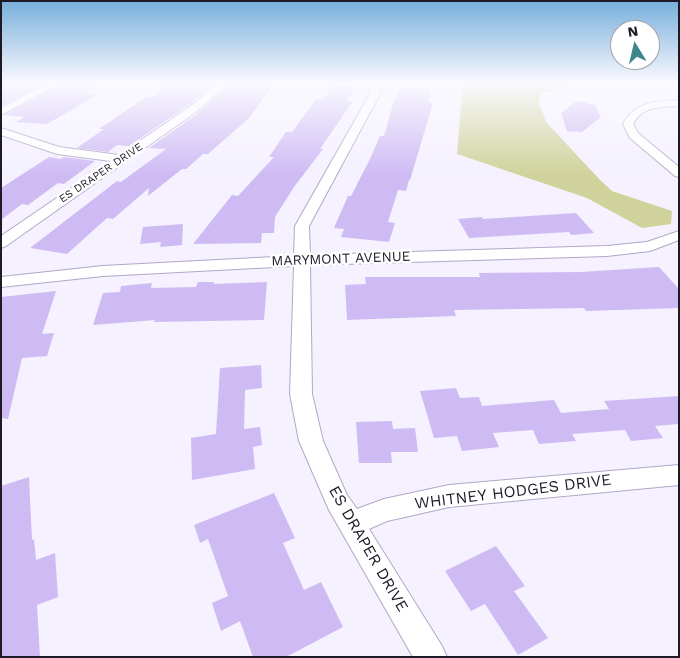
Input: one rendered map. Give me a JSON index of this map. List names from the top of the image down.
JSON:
{
  "streets": {
    "street": ["ES DRAPER DRIVE", "MARYMONT AVENUE", "WHITNEY HODGES DRIVE"]
  },
  "crossings": [
    ["ES DRAPER DRIVE", "MARYMONT AVENUE"],
    ["ES DRAPER DRIVE", "WHITNEY HODGES DRIVE"]
  ],
  "north": "top"
}
